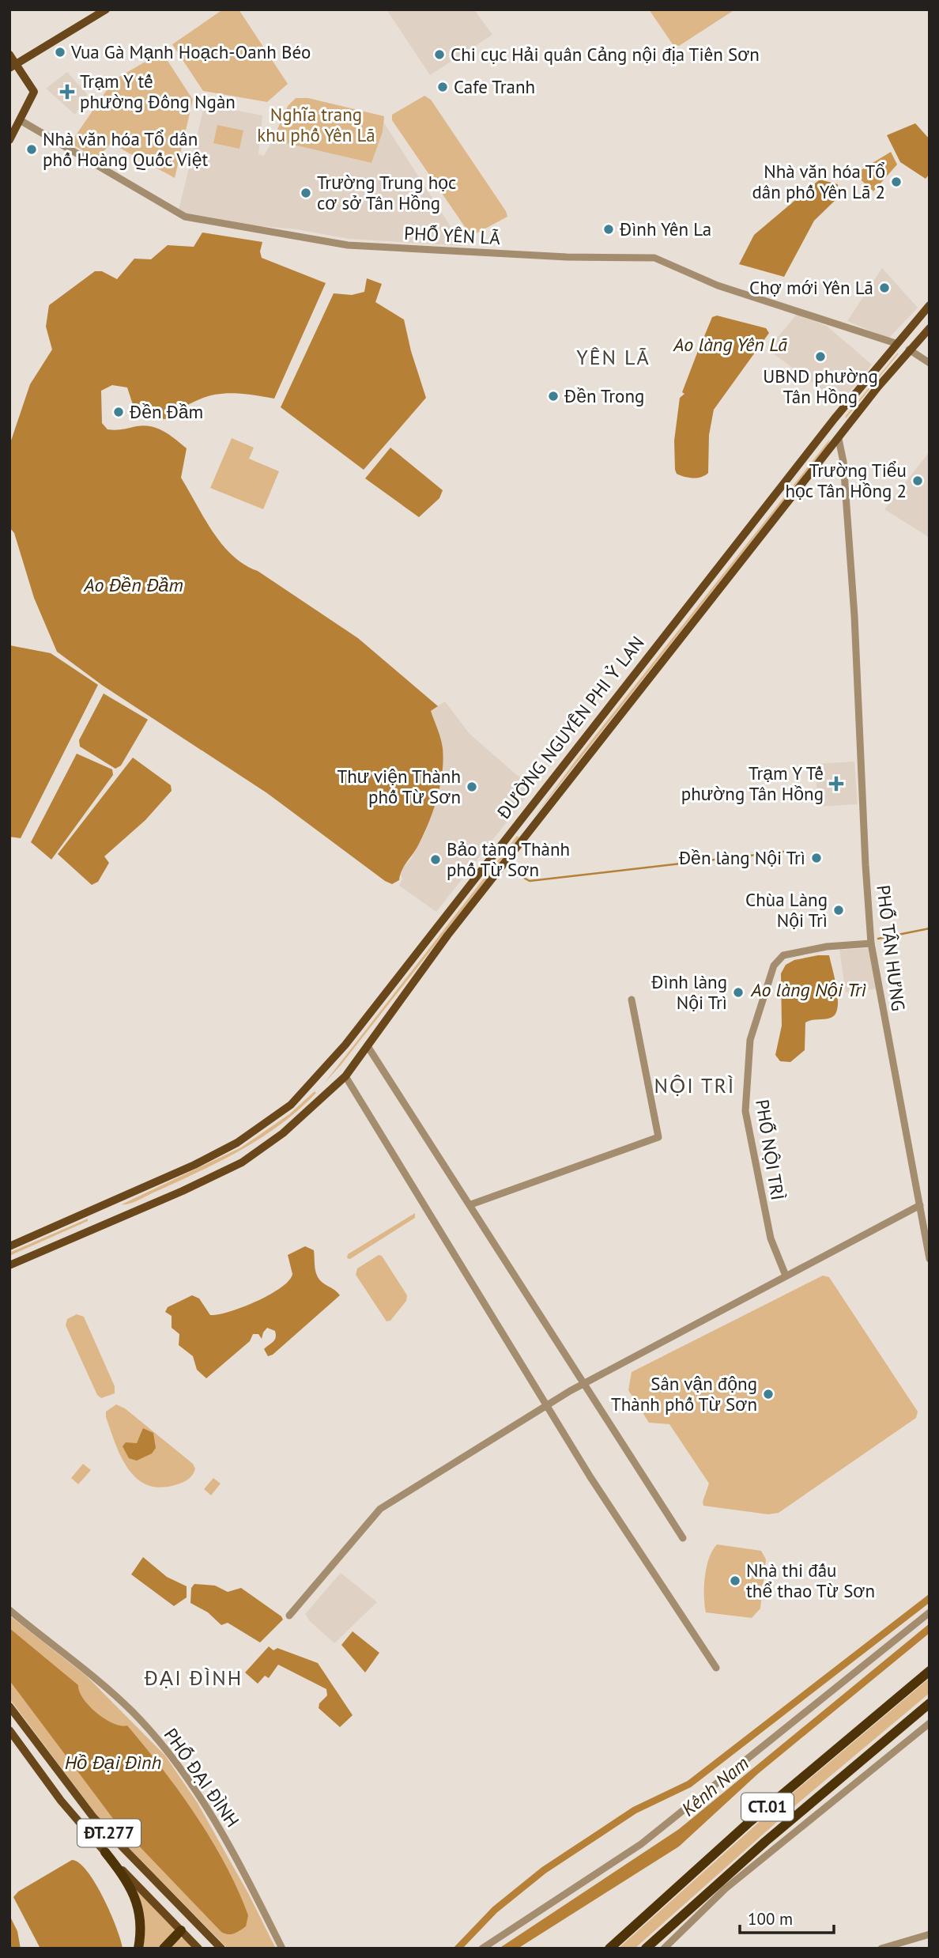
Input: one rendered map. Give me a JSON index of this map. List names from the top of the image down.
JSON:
{
  "streets": {
    "highway": ["CT.01"],
    "main road": ["ĐƯỜNG NGUYÊN PHI Ỷ LAN", "ĐT.277"],
    "street": [
      "PHỐ YÊN LÃ",
      "PHỐ TÂN HƯNG",
      "PHỐ NỘI TRÌ",
      "PHỐ ĐẠI ĐÌNH"
    ]
  },
  "crossings": [
    ["PHỐ YÊN LÃ", "ĐƯỜNG NGUYÊN PHI Ỷ LAN"],
    ["ĐƯỜNG NGUYÊN PHI Ỷ LAN", "PHỐ TÂN HƯNG"],
    ["PHỐ TÂN HƯNG", "PHỐ NỘI TRÌ"]
  ],
  "districts": ["YÊN LÃ", "NỘI TRÌ", "ĐẠI ĐÌNH"],
  "water": [
    "Ao làng Yên Lã",
    "Ao Đền Đầm",
    "Ao làng Nội Trì",
    "Hồ Đại Đình",
    "Kênh Nam"
  ],
  "parks": ["Nghĩa trang khu phố Yên Lã"],
  "places": {
    "other": [
      "Vua Gà Mạnh Hoạch-Oanh Béo",
      "Chi cục Hải quân Cảng nội địa Tiên Sơn",
      "Cafe Tranh",
      "Nhà văn hóa Tổ dân phố Hoàng Quốc Việt",
      "Nhà văn hóa Tổ dân phố Yên Lã 2",
      "Trường Trung học cơ sở Tân Hồng",
      "Đình Yên La",
      "Chợ mới Yên Lã",
      "UBND phường Tân Hồng",
      "Đền Trong",
      "Đền Đầm",
      "Trường Tiểu học Tân Hồng 2",
      "Thư viện Thành phố Từ Sơn",
      "Đền làng Nội Trì",
      "Bảo tàng Thành phố Từ Sơn",
      "Chùa Làng Nội Trì",
      "Đình làng Nội Trì",
      "Sân vận động Thành phố Từ Sơn",
      "Nhà thi đấu thể thao Từ Sơn"
    ],
    "health": ["Trạm Y tế phường Đông Ngàn", "Trạm Y Tế phường Tân Hồng"]
  },
  "scale_bar": "100 m"
}
